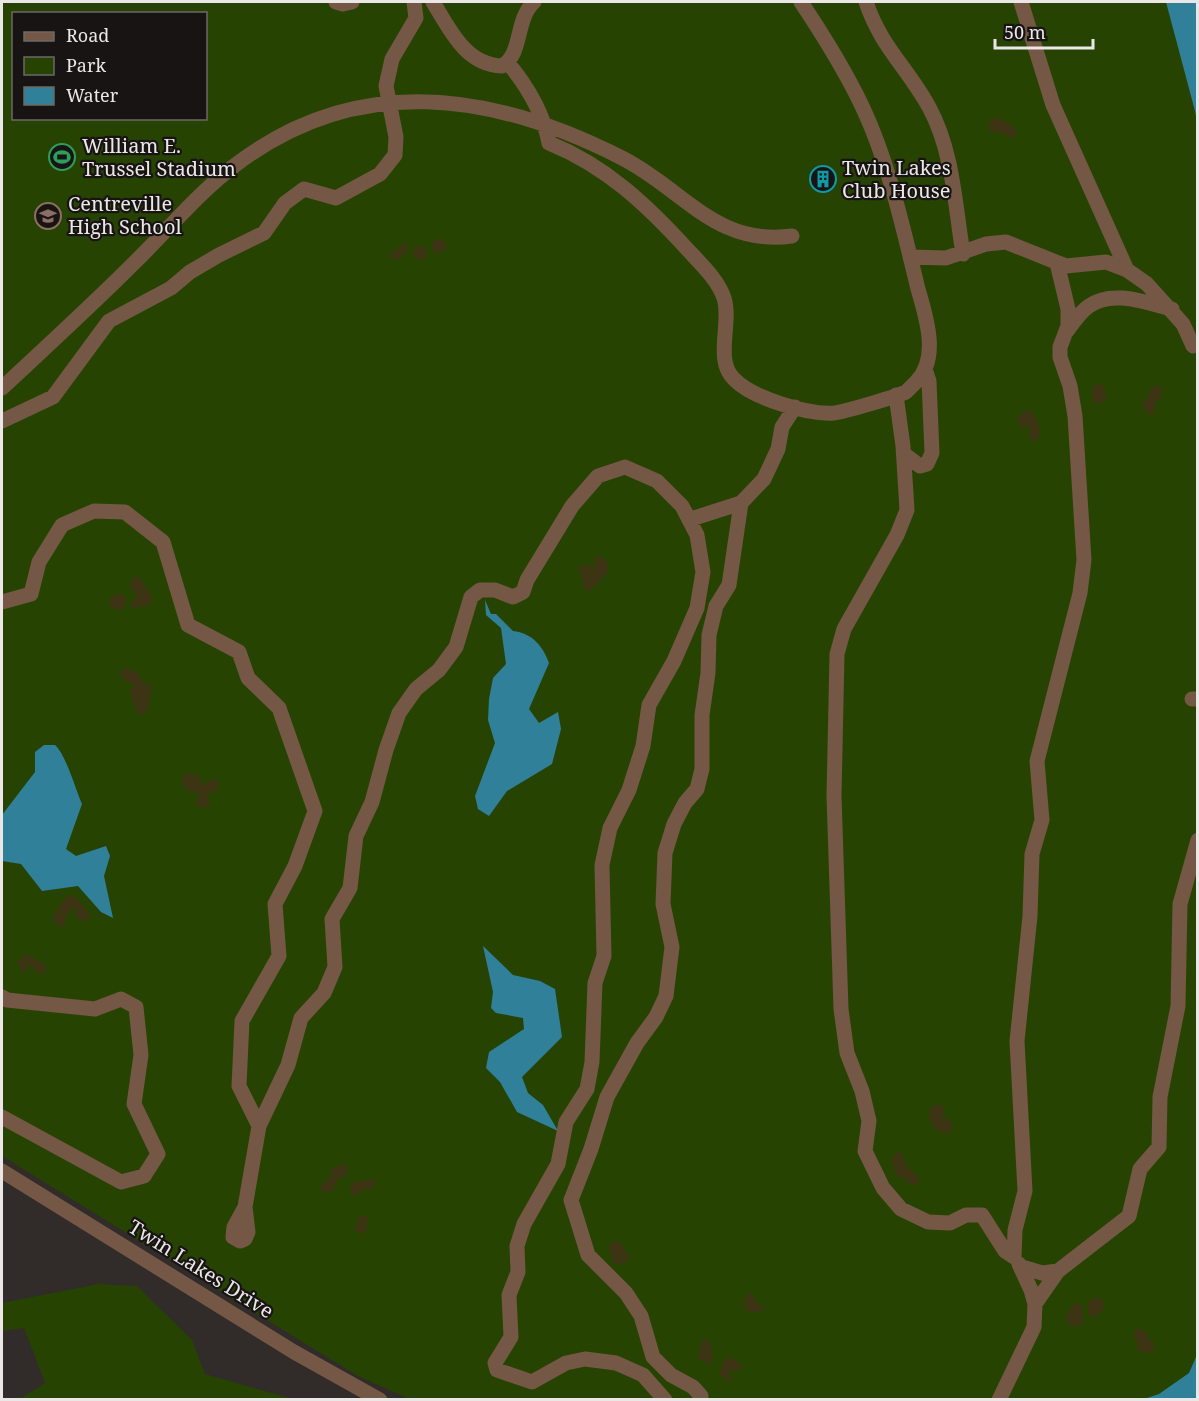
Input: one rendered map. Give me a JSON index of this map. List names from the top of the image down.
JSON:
{
  "streets": {
    "street": ["Twin Lakes Drive"]
  },
  "places": {
    "sports": ["William E. Trussel Stadium"],
    "building": ["Twin Lakes Club House"],
    "school or university": ["Centreville High School"]
  },
  "legend": ["Road", "Park", "Water"],
  "scale_bar": "50 m"
}
